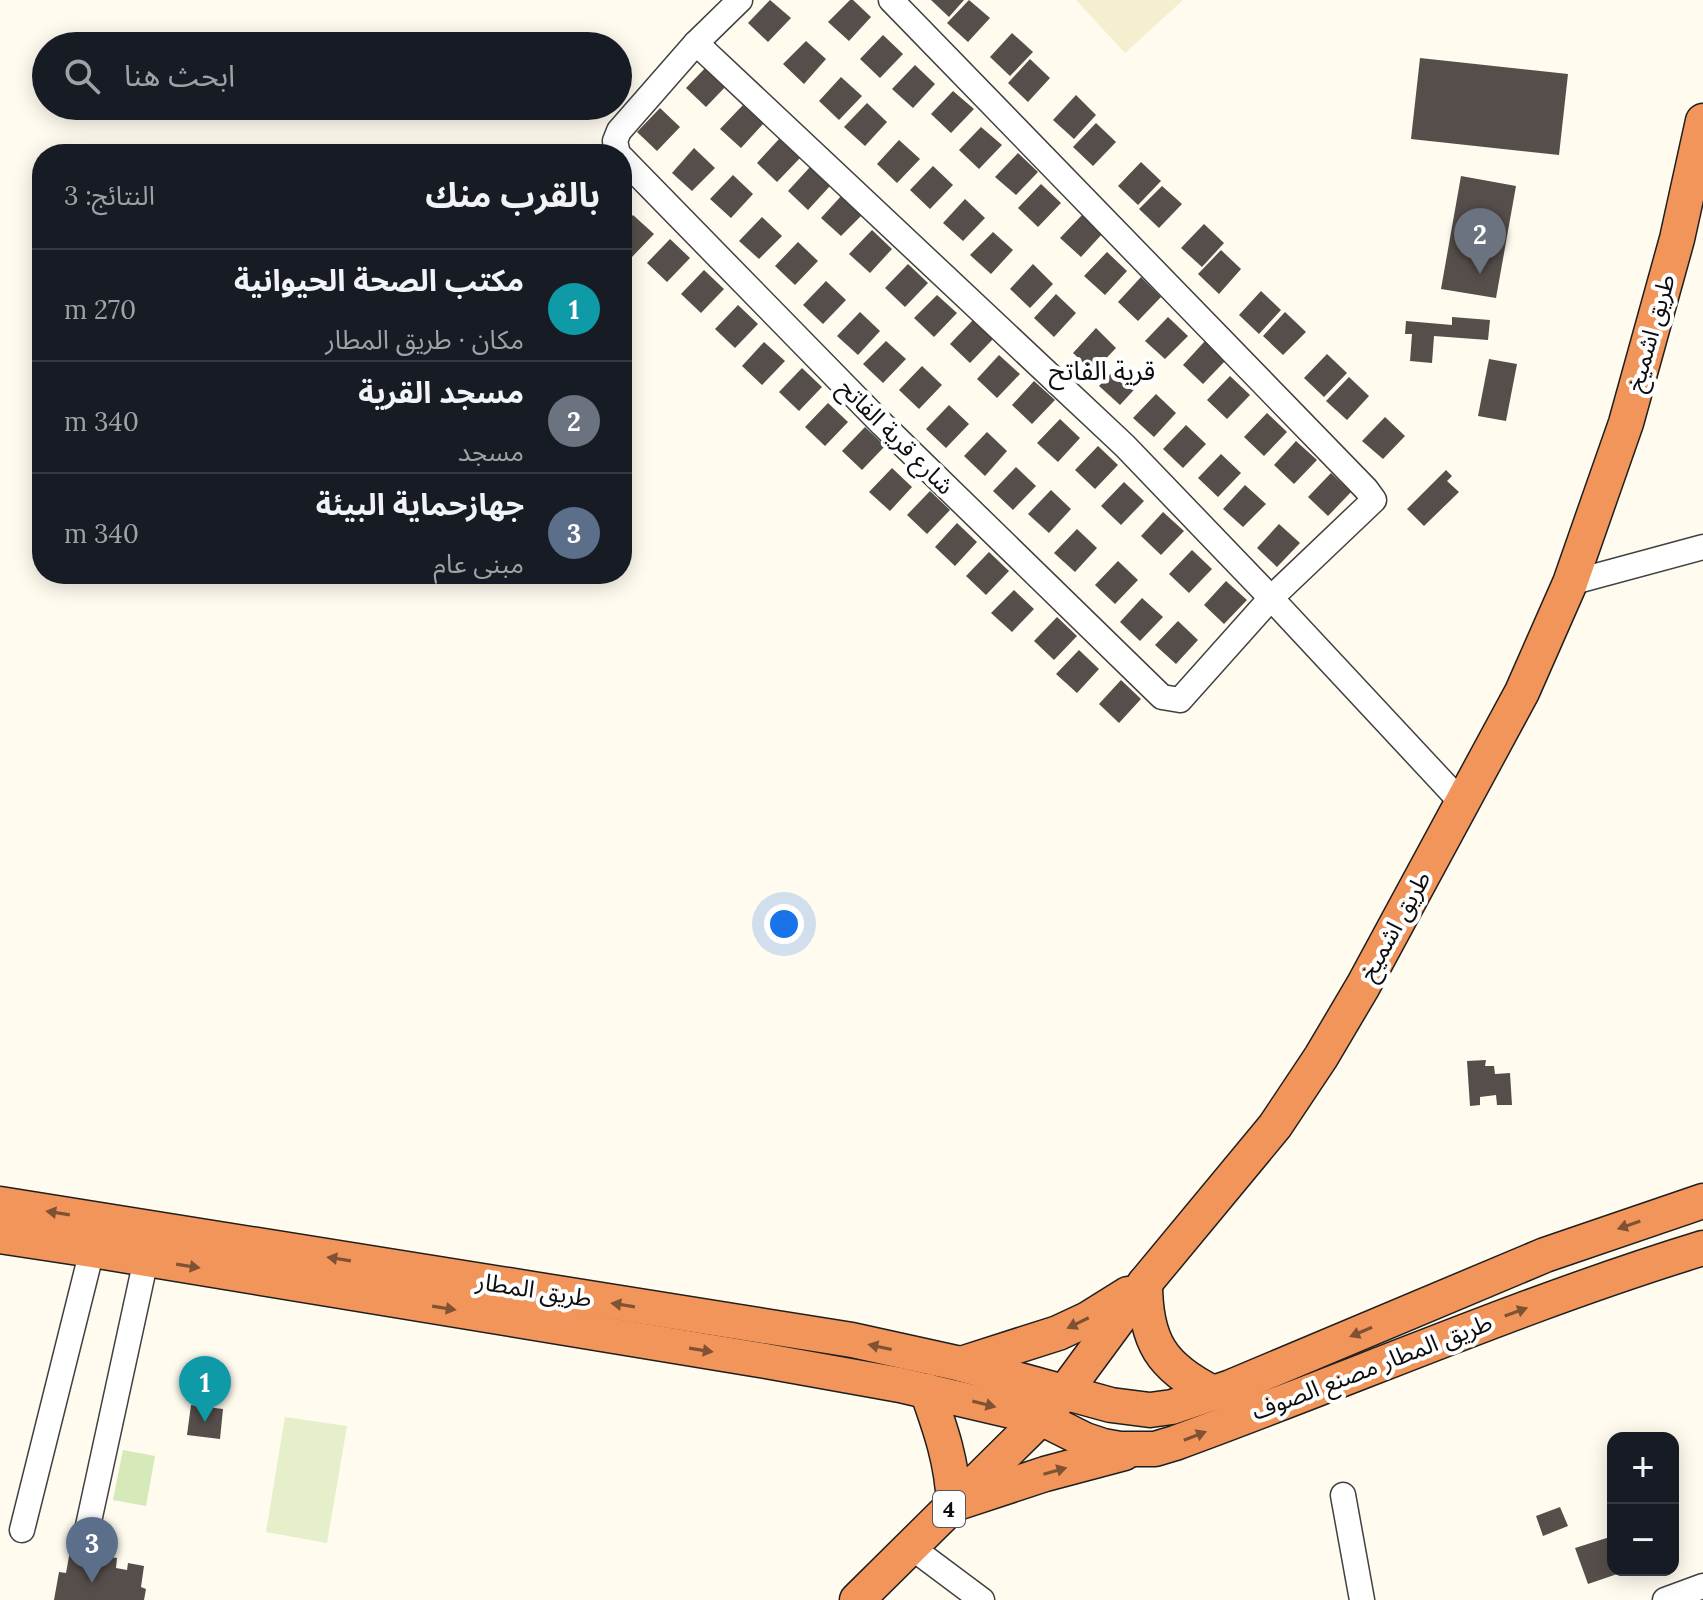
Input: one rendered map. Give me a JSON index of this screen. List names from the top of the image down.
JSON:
{
  "streets": {
    "highway": [
      "طريق اشميخ",
      "طريق المطار",
      "طريق المطار مصنع الصوف",
      "4"
    ],
    "street": ["شارع قرية الفاتح"]
  },
  "crossings": [
    ["طريق اشميخ", "طريق المطار"],
    ["طريق اشميخ", "طريق المطار مصنع الصوف"],
    ["طريق المطار", "طريق المطار مصنع الصوف"]
  ],
  "districts": ["قرية الفاتح"],
  "page": {
    "search": "ابحث هنا",
    "heading": ["بالقرب منك", "النتائج: 3"],
    "pins": ["2", "1", "3"],
    "list": [
      {
        "mark": "1",
        "name": "مكتب الصحة الحيوانية",
        "note": "مكان · طريق المطار",
        "value": "270 m"
      },
      {
        "mark": "2",
        "name": "مسجد القرية",
        "note": "مسجد",
        "value": "340 m"
      },
      {
        "mark": "3",
        "name": "جهازحماية البيئة",
        "note": "مبنى عام",
        "value": "340 m"
      }
    ],
    "map_buttons": ["+", "−"]
  }
}
